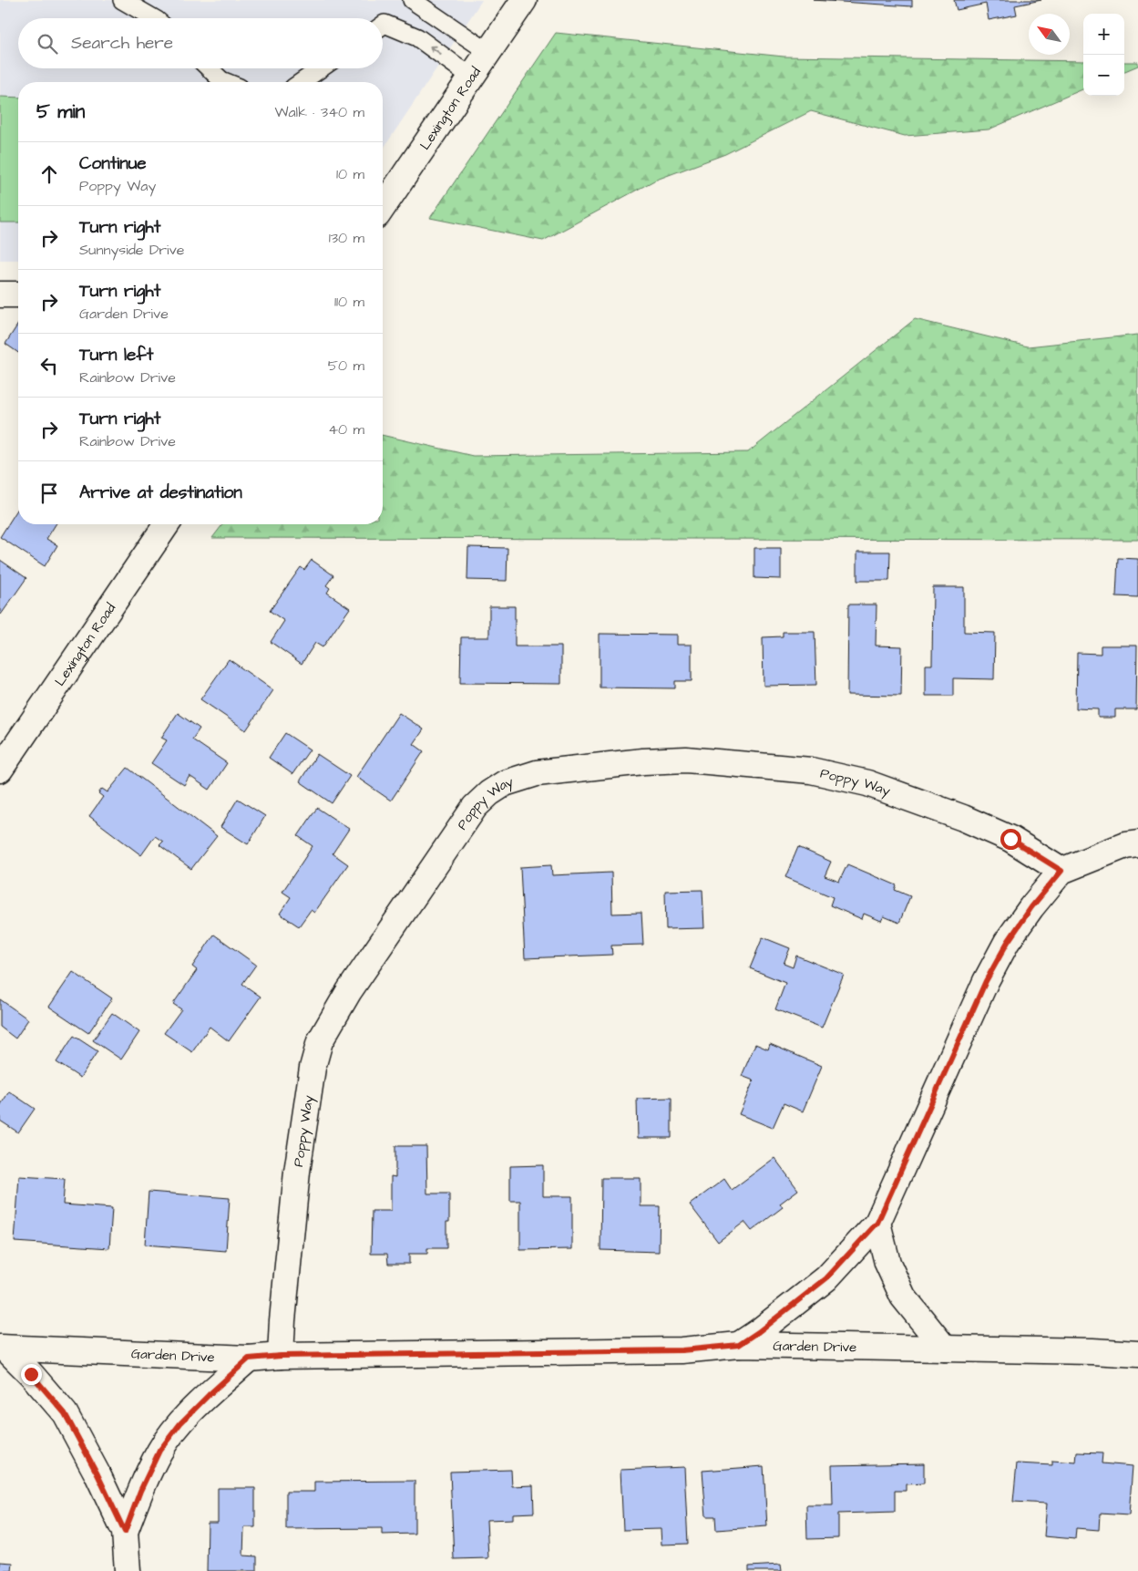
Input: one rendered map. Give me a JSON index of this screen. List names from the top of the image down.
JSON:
{
  "streets": {
    "street": ["Lexington Road", "Poppy Way", "Garden Drive"]
  },
  "crossings": [
    ["Poppy Way", "Garden Drive"]
  ],
  "north": "top left",
  "page": {
    "map_buttons": ["+", "−"],
    "search": "Search here",
    "heading": ["5 min", "Walk · 340 m"],
    "list": [
      ["Continue", "Poppy Way", "10 m"],
      ["Turn right", "Sunnyside Drive", "130 m"],
      ["Turn right", "Garden Drive", "110 m"],
      ["Turn left", "Rainbow Drive", "50 m"],
      ["Turn right", "Rainbow Drive", "40 m"],
      "Arrive at destination"
    ]
  }
}
